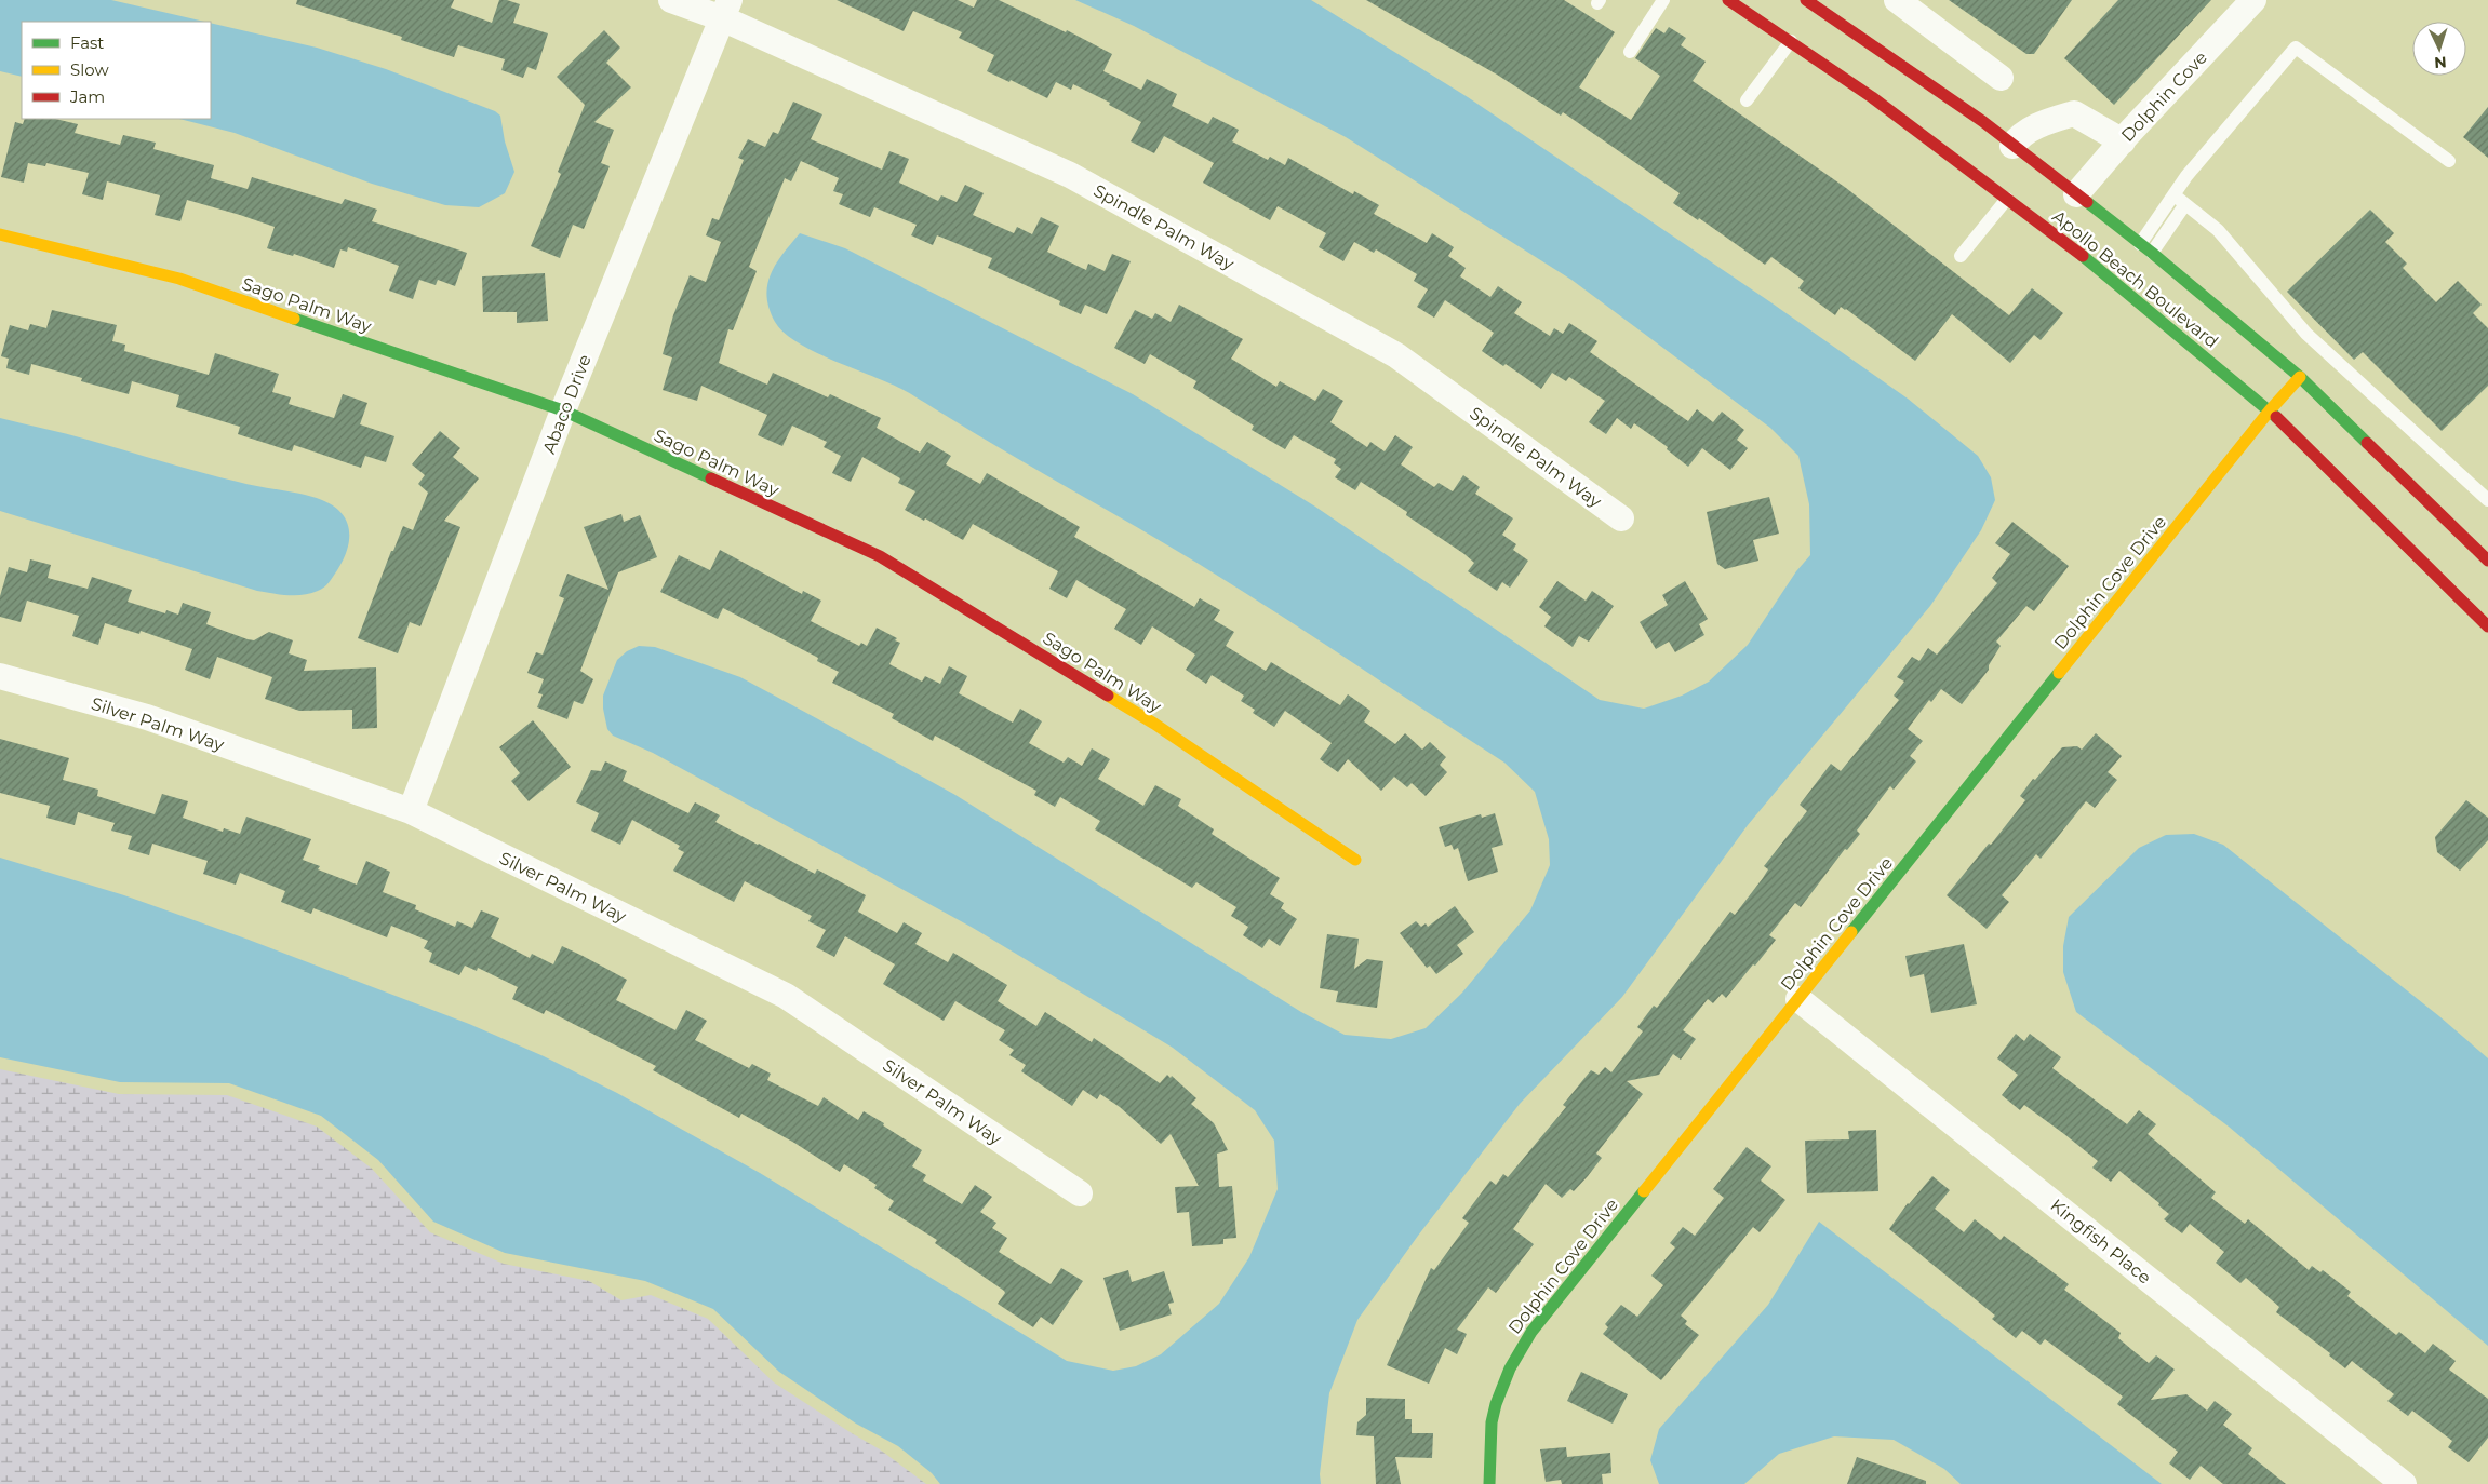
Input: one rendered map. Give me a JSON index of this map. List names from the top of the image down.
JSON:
{
  "streets": {
    "street": [
      "Dolphin Cove",
      "Spindle Palm Way",
      "Apollo Beach Boulevard",
      "Sago Palm Way",
      "Abaco Drive",
      "Dolphin Cove Drive",
      "Silver Palm Way",
      "Kingfish Place"
    ]
  },
  "crossings": [
    ["Dolphin Cove", "Apollo Beach Boulevard"],
    ["Spindle Palm Way", "Abaco Drive"],
    ["Apollo Beach Boulevard", "Dolphin Cove Drive"],
    ["Sago Palm Way", "Abaco Drive"],
    ["Abaco Drive", "Silver Palm Way"],
    ["Dolphin Cove Drive", "Kingfish Place"]
  ],
  "legend": ["Fast", "Slow", "Jam"],
  "north": "bottom"
}
